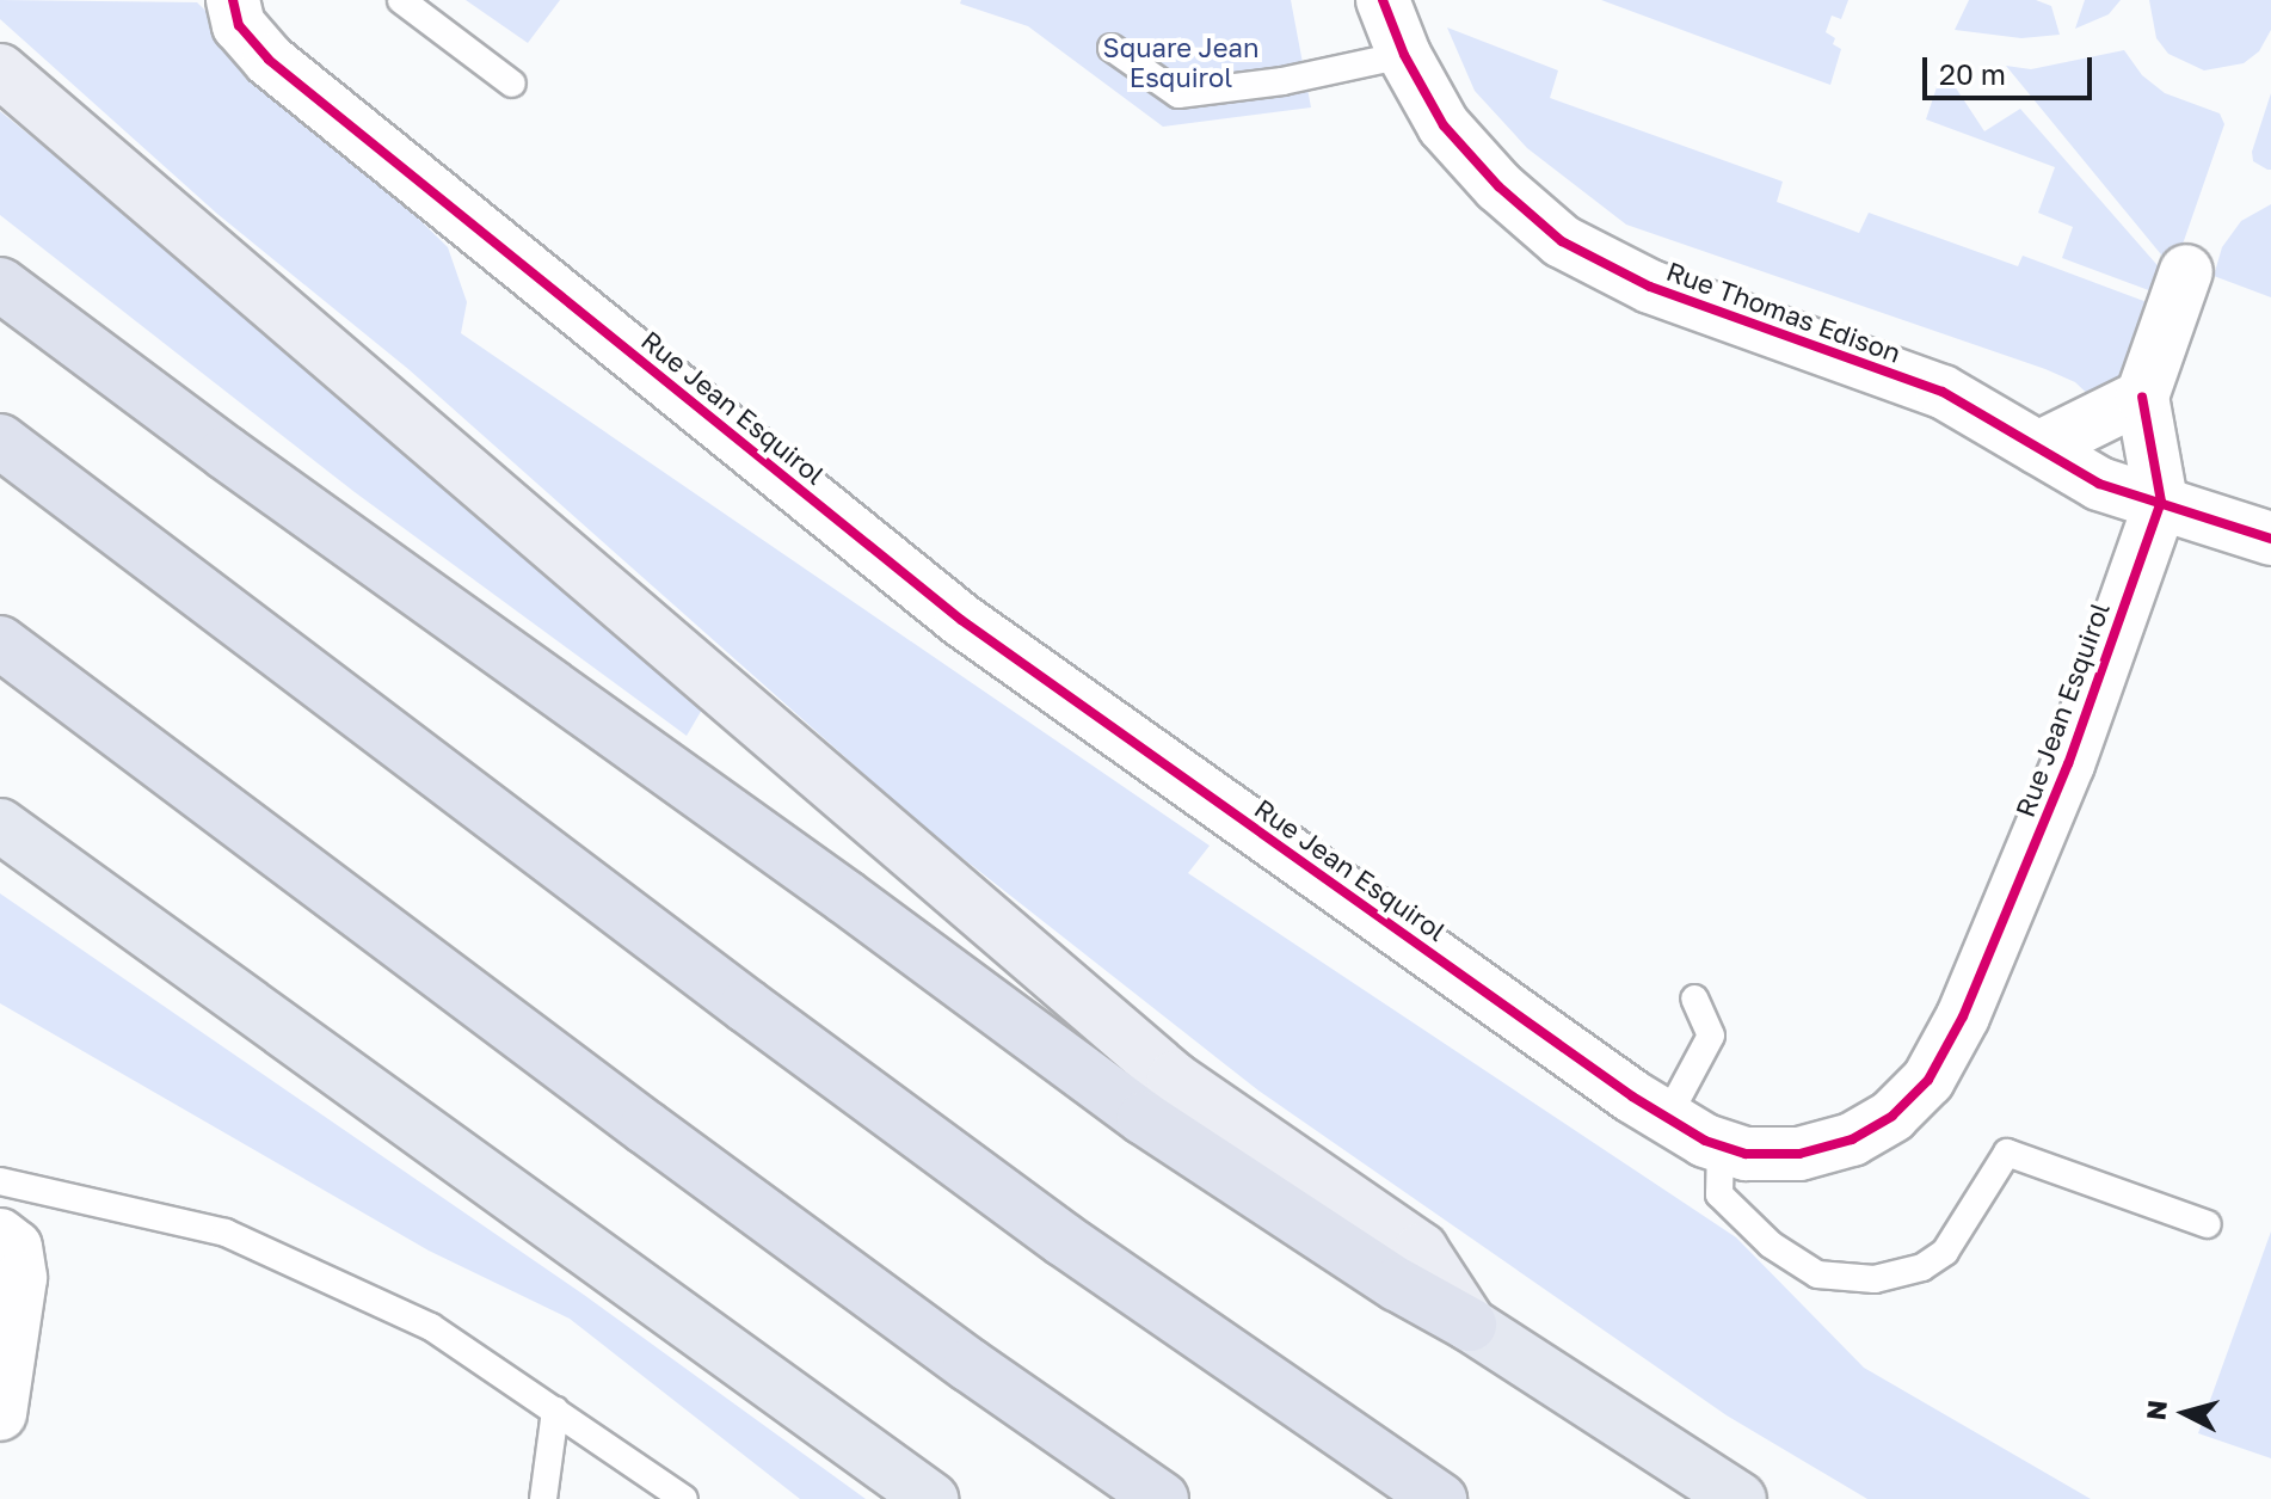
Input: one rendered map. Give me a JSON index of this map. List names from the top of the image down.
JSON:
{
  "streets": {
    "street": ["Rue Thomas Edison", "Rue Jean Esquirol"]
  },
  "crossings": [
    ["Rue Thomas Edison", "Rue Jean Esquirol"]
  ],
  "parks": ["Square Jean Esquirol"],
  "scale_bar": "20 m",
  "north": "left"
}
